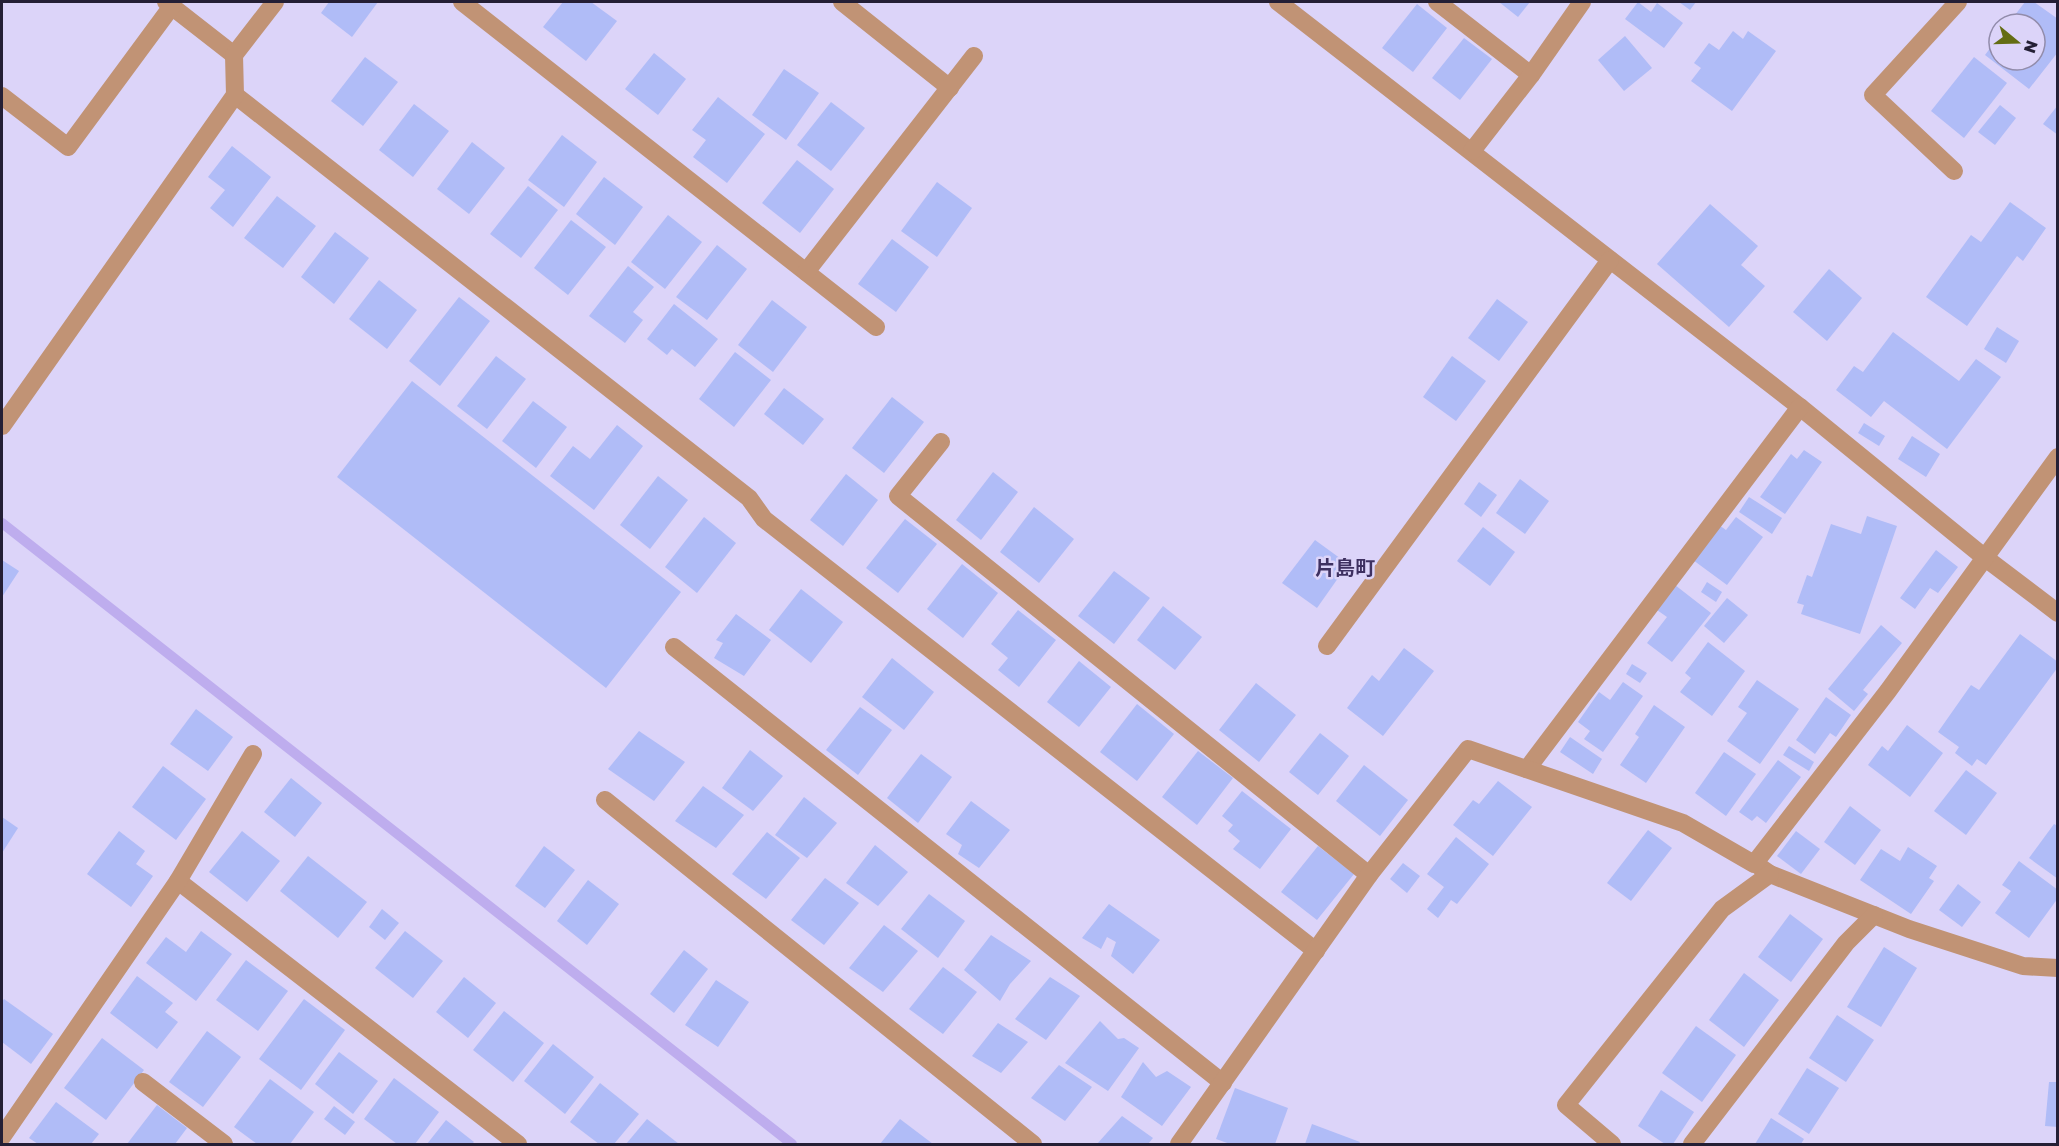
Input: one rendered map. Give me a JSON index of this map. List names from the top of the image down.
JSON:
{
  "districts": ["片島町"],
  "north": "right"
}
